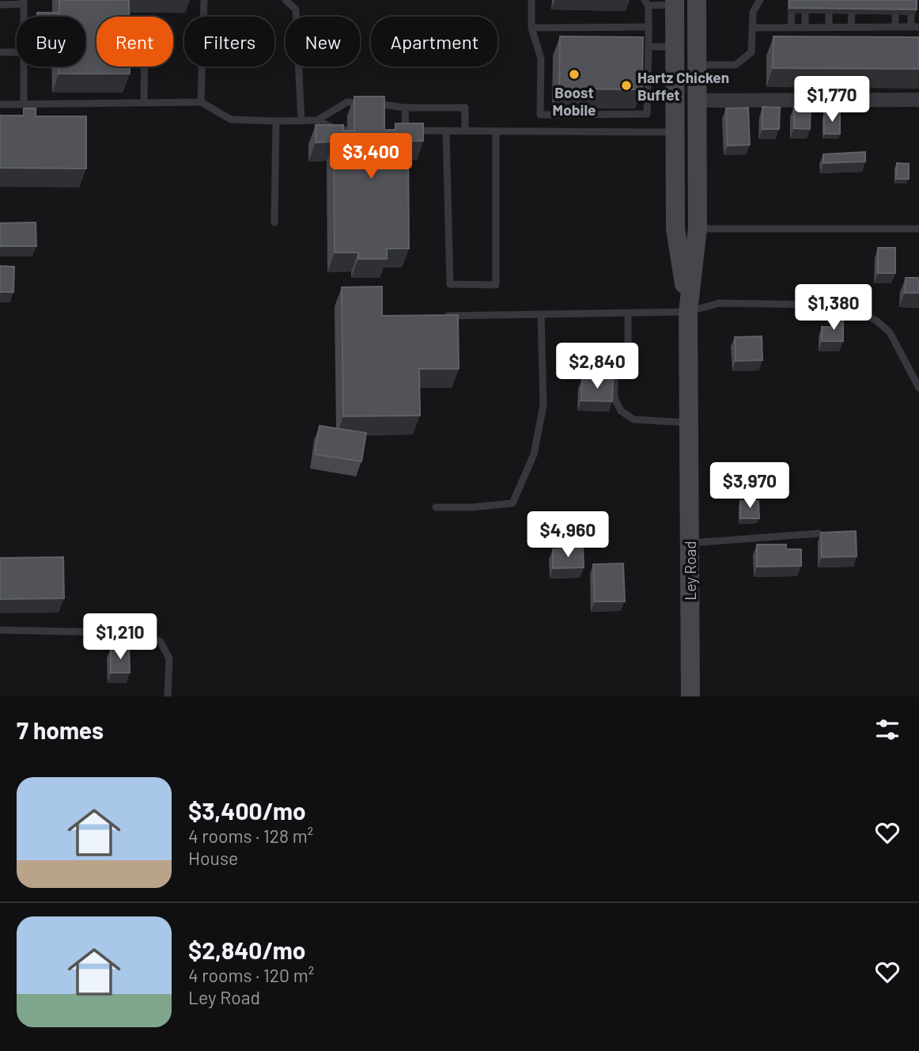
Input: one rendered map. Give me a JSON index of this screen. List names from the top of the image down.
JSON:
{
  "streets": {
    "main road": ["Ley Road"]
  },
  "places": ["Boost Mobile", "Hartz Chicken Buffet"],
  "page": {
    "chip": [
      "Buy",
      "Rent",
      "Filters",
      "New",
      "Apartment"
    ],
    "price": [
      "$1,770",
      "$3,400",
      "$1,380",
      "$2,840",
      "$3,970",
      "$4,960",
      "$1,210"
    ],
    "heading": "7 homes",
    "list": [
      {
        "name": "$3,400/mo",
        "note": "4 rooms · 128 m² · House"
      },
      {
        "name": "$2,840/mo",
        "note": "4 rooms · 120 m² · Ley Road"
      }
    ]
  }
}
